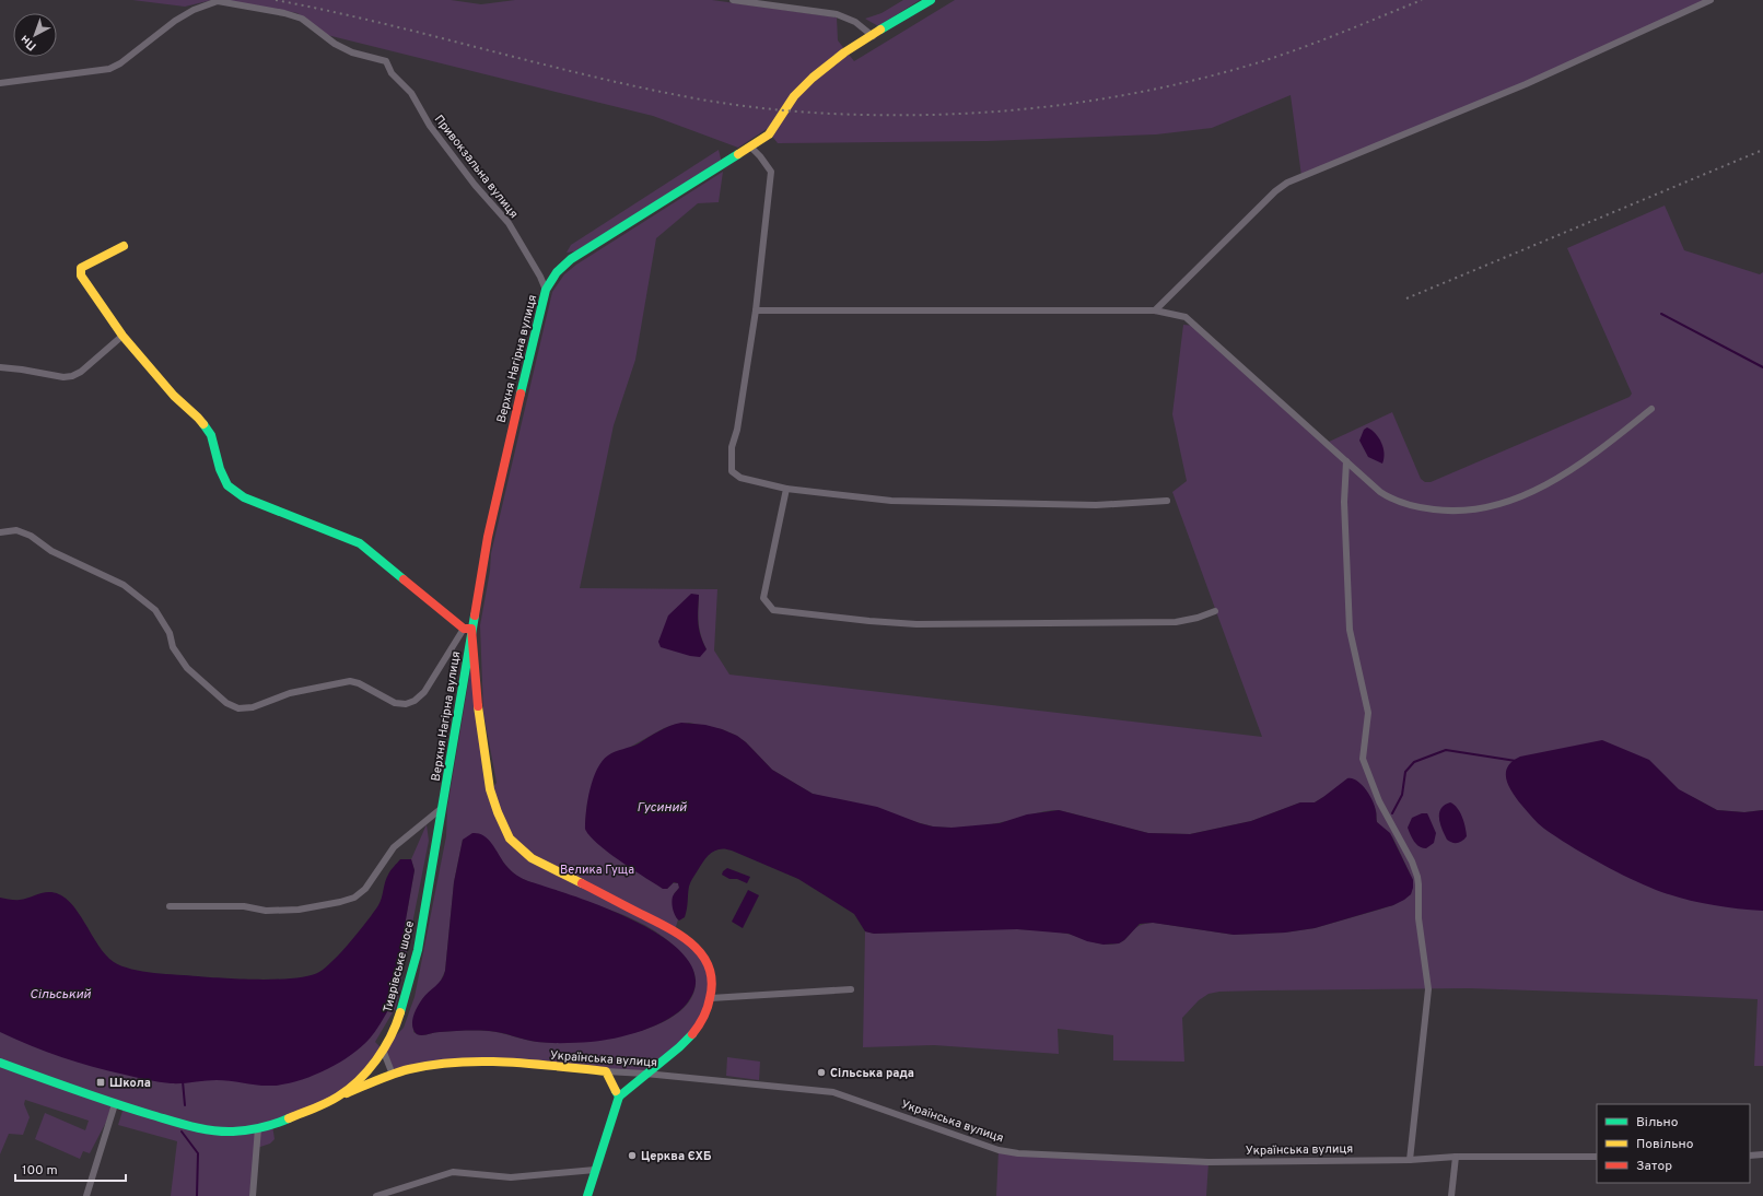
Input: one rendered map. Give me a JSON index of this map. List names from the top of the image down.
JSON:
{
  "streets": {
    "main road": ["Верхня Нагірна вулиця", "Тиврівське шосе", "Українська вулиця"],
    "street": ["Привокзальна вулиця"]
  },
  "crossings": [
    ["Привокзальна вулиця", "Верхня Нагірна вулиця"],
    ["Верхня Нагірна вулиця", "Тиврівське шосе"],
    ["Тиврівське шосе", "Українська вулиця"]
  ],
  "water": ["Гусиний", "Сільський"],
  "parks": ["Велика Гуща"],
  "places": {
    "other": ["Сільська рада", "Церква ЄХБ"],
    "transit": ["Школа"]
  },
  "legend": ["Вільно", "Повільно", "Затор"],
  "scale_bar": "100 m",
  "north": "bottom left"
}
